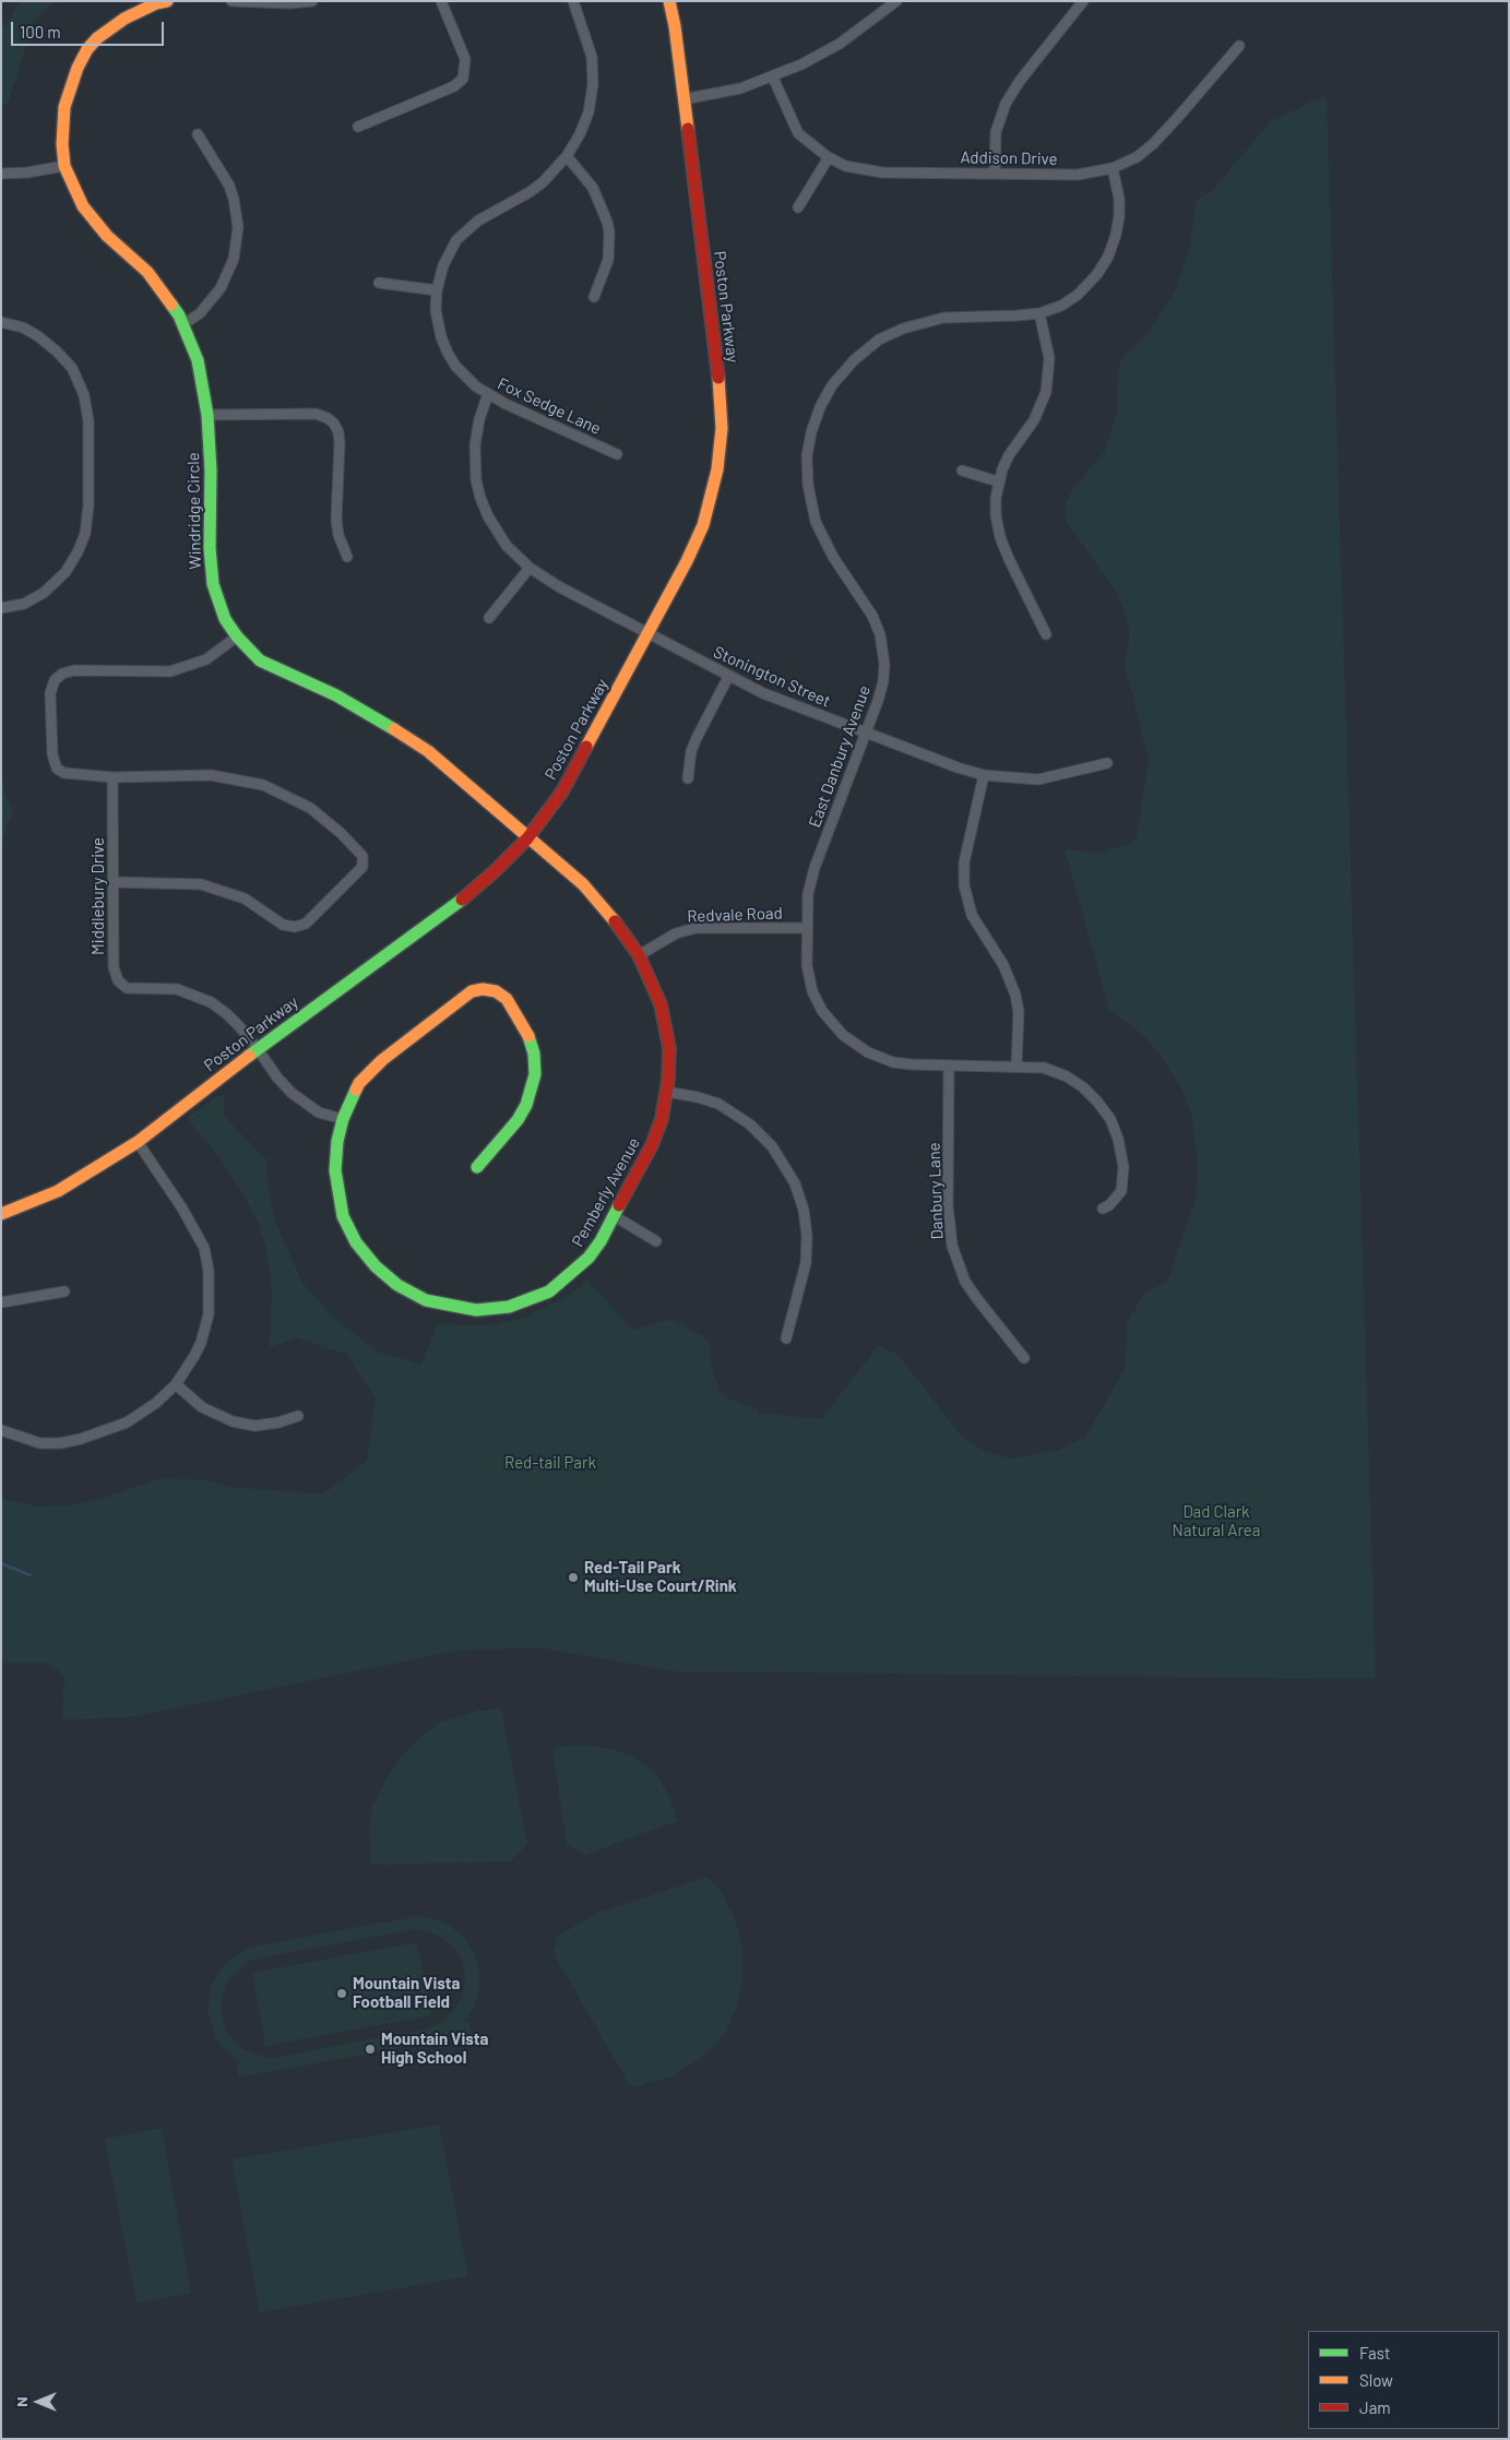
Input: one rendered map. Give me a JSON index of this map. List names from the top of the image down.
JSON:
{
  "streets": {
    "street": [
      "Addison Drive",
      "Poston Parkway",
      "Fox Sedge Lane",
      "Windridge Circle",
      "Stonington Street",
      "East Danbury Avenue",
      "Middlebury Drive",
      "Redvale Road",
      "Danbury Lane",
      "Pemberly Avenue"
    ]
  },
  "crossings": [
    ["Addison Drive", "East Danbury Avenue"],
    ["Poston Parkway", "Windridge Circle"],
    ["Poston Parkway", "Stonington Street"],
    ["Poston Parkway", "Middlebury Drive"],
    ["Poston Parkway", "Pemberly Avenue"],
    ["Fox Sedge Lane", "Stonington Street"],
    ["Windridge Circle", "Pemberly Avenue"],
    ["Stonington Street", "East Danbury Avenue"],
    ["East Danbury Avenue", "Redvale Road"],
    ["East Danbury Avenue", "Danbury Lane"],
    ["Middlebury Drive", "Pemberly Avenue"],
    ["Redvale Road", "Pemberly Avenue"]
  ],
  "parks": ["Red-tail Park", "Dad Clark Natural Area"],
  "places": ["Red-Tail Park Multi-Use Court/Rink", "Mountain Vista Football Field", "Mountain Vista High School"],
  "legend": ["Fast", "Slow", "Jam"],
  "scale_bar": "100 m",
  "north": "left"
}
